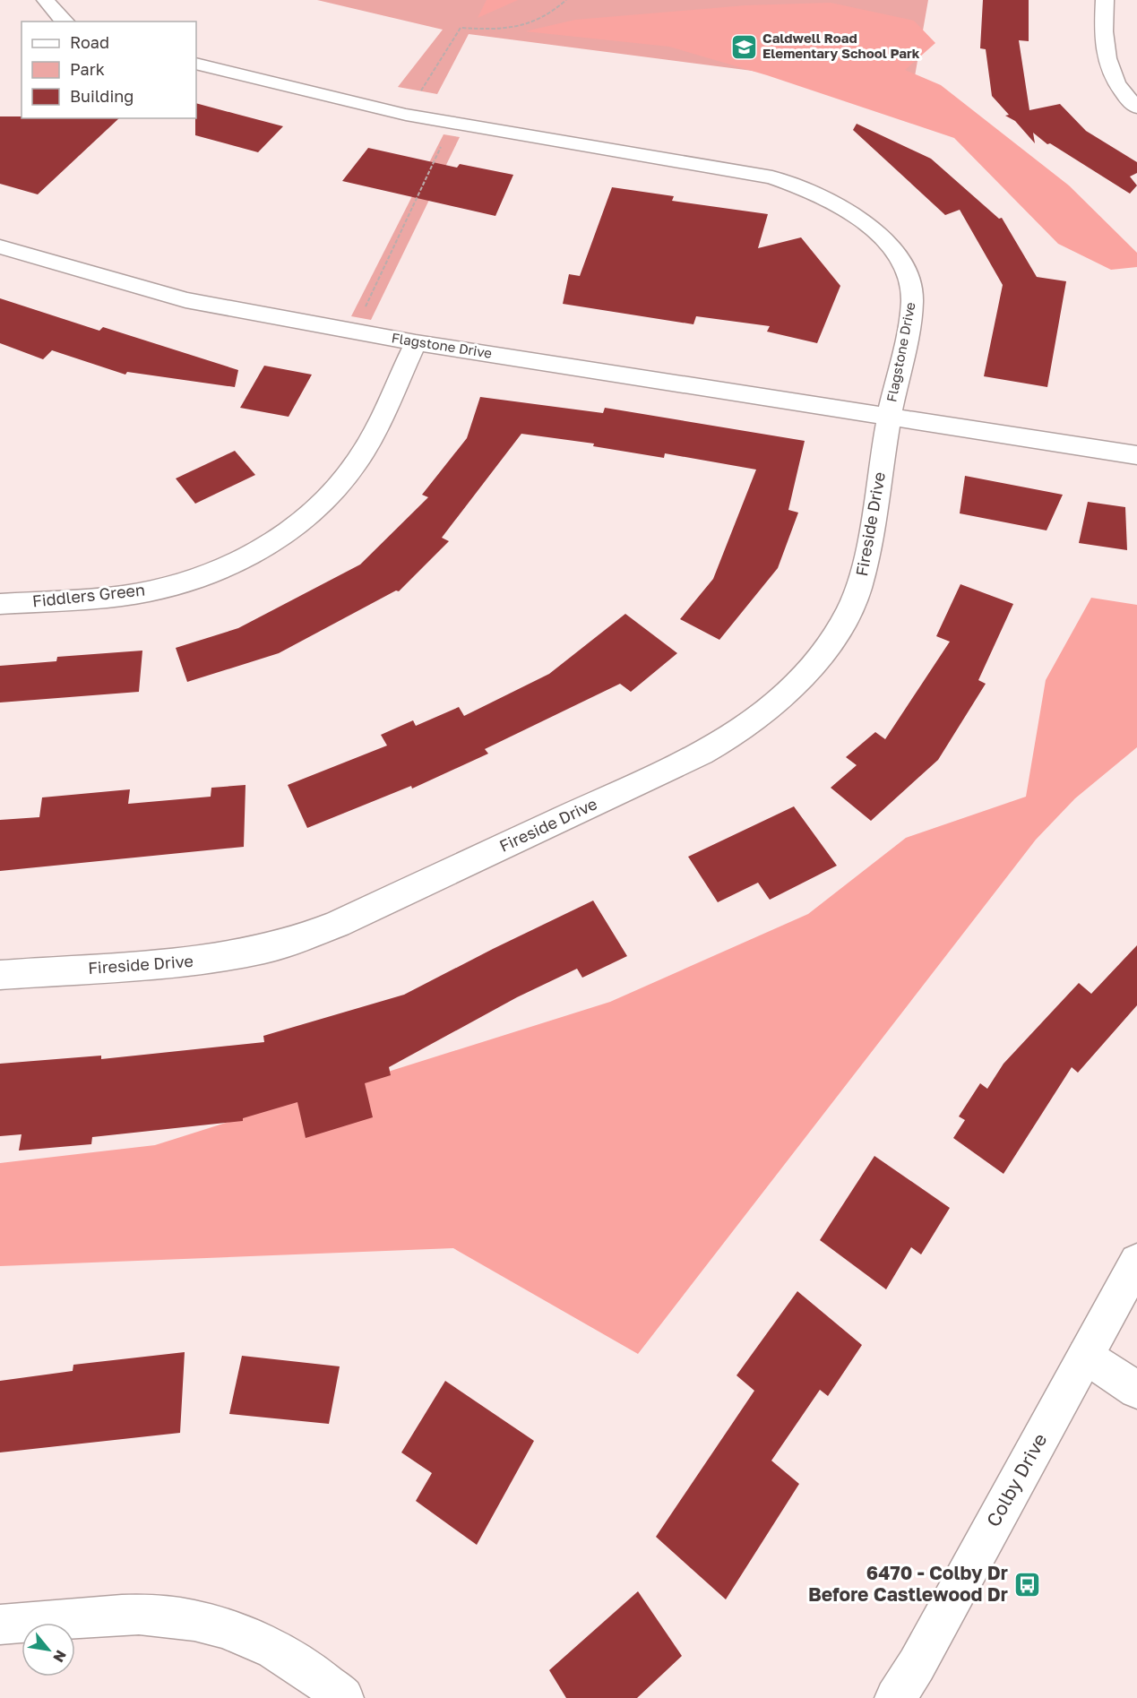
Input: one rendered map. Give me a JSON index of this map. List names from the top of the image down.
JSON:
{
  "streets": {
    "street": [
      "Flagstone Drive",
      "Fireside Drive",
      "Fiddlers Green",
      "Colby Drive"
    ]
  },
  "crossings": [
    ["Flagstone Drive", "Fireside Drive"],
    ["Flagstone Drive", "Fiddlers Green"]
  ],
  "places": {
    "school or university": ["Caldwell Road Elementary School Park"],
    "bus stop": ["6470 - Colby Dr Before Castlewood Dr"]
  },
  "legend": ["Road", "Park", "Building"],
  "north": "bottom right"
}
